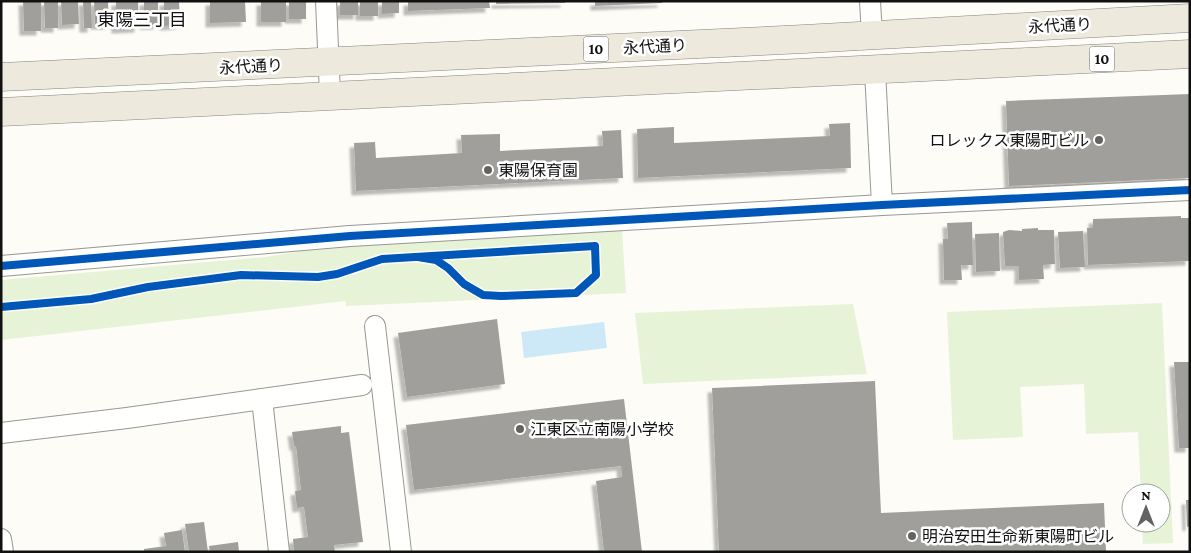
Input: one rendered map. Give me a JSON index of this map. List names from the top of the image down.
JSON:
{
  "streets": {
    "main road": ["永代通り", "10"]
  },
  "districts": ["東陽三丁目"],
  "places": [
    "ロレックス東陽町ビル",
    "東陽保育園",
    "江東区立南陽小学校",
    "明治安田生命新東陽町ビル"
  ],
  "north": "top"
}
